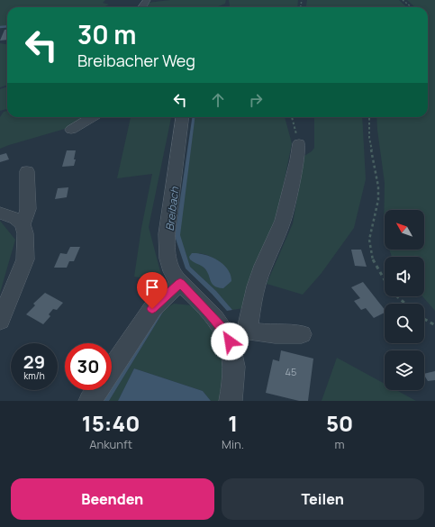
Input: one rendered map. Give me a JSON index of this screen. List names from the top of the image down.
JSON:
{
  "water": ["Breibach"],
  "house_numbers": ["45"],
  "north": "top left",
  "page": {
    "turn": ["30 m", "Breibacher Weg"],
    "speed": "29 km/h",
    "limit": "30",
    "eta": [
      "15:40",
      "Ankunft",
      "1",
      "Min.",
      "50",
      "m"
    ],
    "buttons": ["Beenden", "Teilen"]
  }
}
